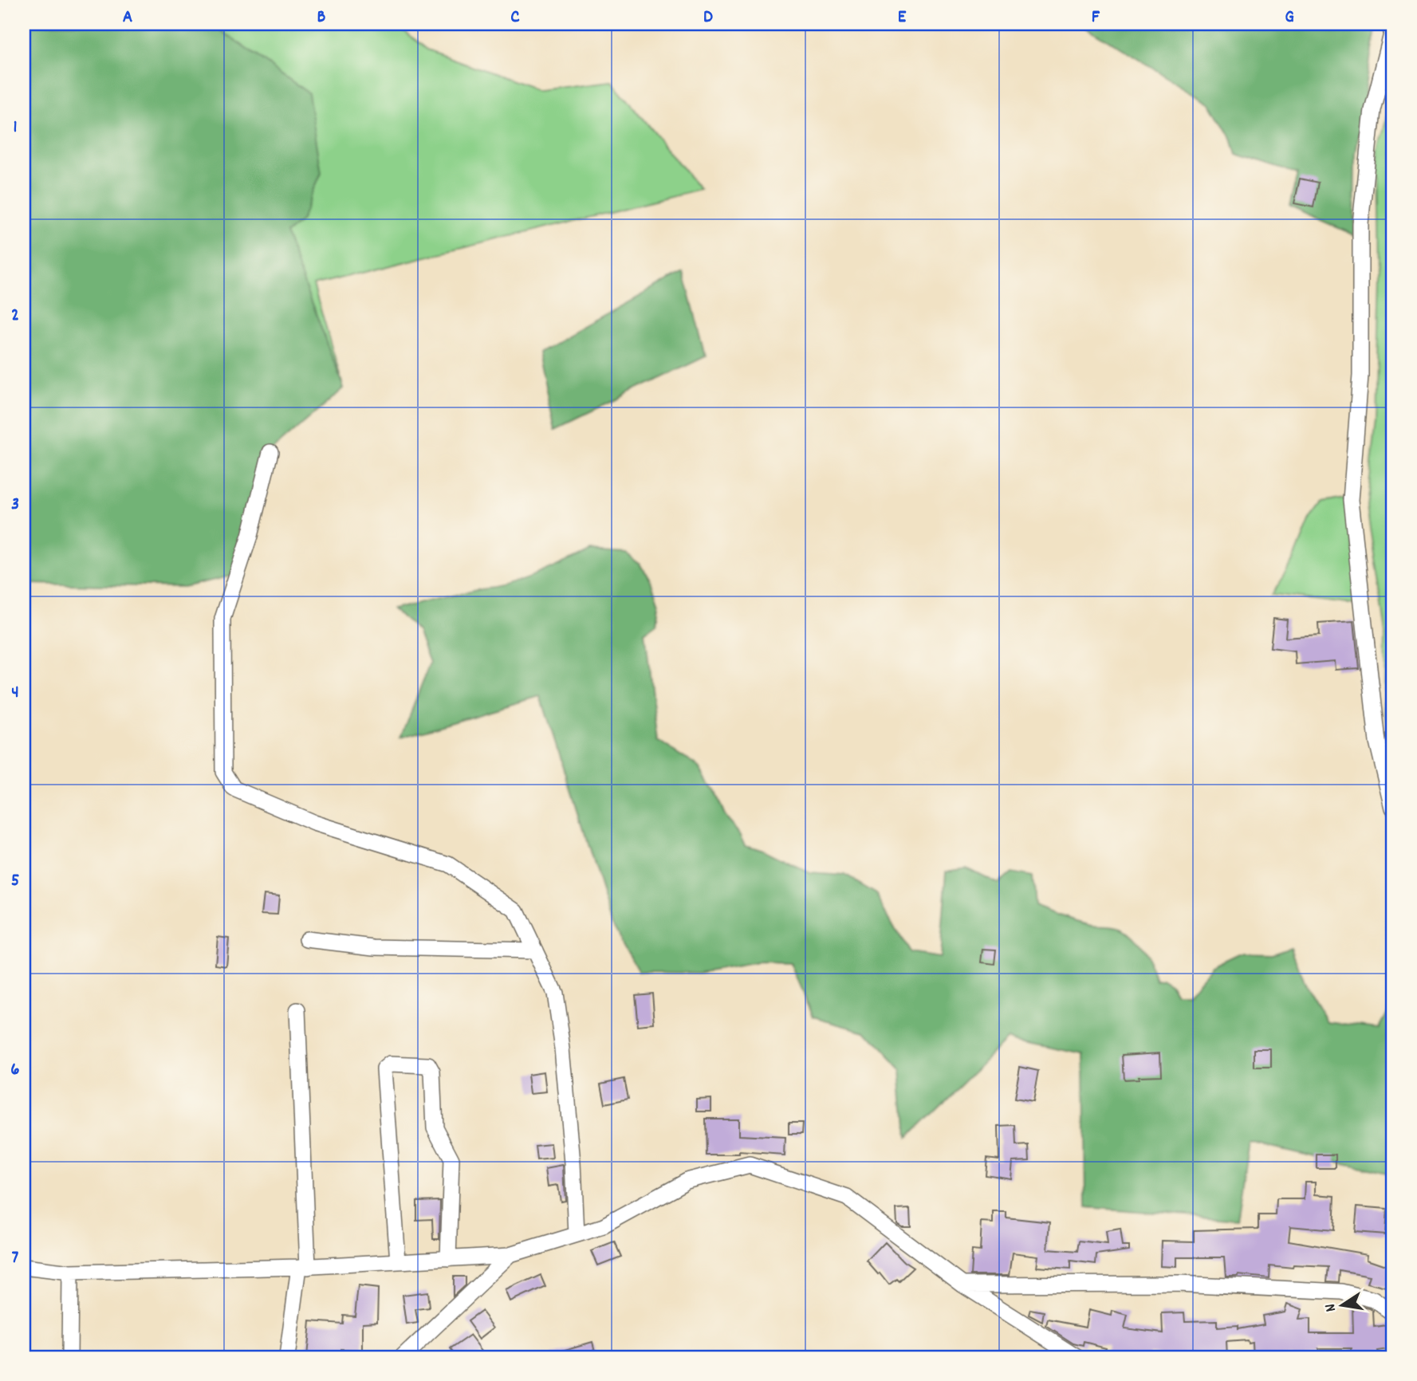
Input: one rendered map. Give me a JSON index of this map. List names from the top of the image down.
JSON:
{
  "north": "left",
  "grid": {
    "columns": [
      "A",
      "B",
      "C",
      "D",
      "E",
      "F",
      "G"
    ],
    "rows": [
      "1",
      "2",
      "3",
      "4",
      "5",
      "6",
      "7"
    ]
  }
}
